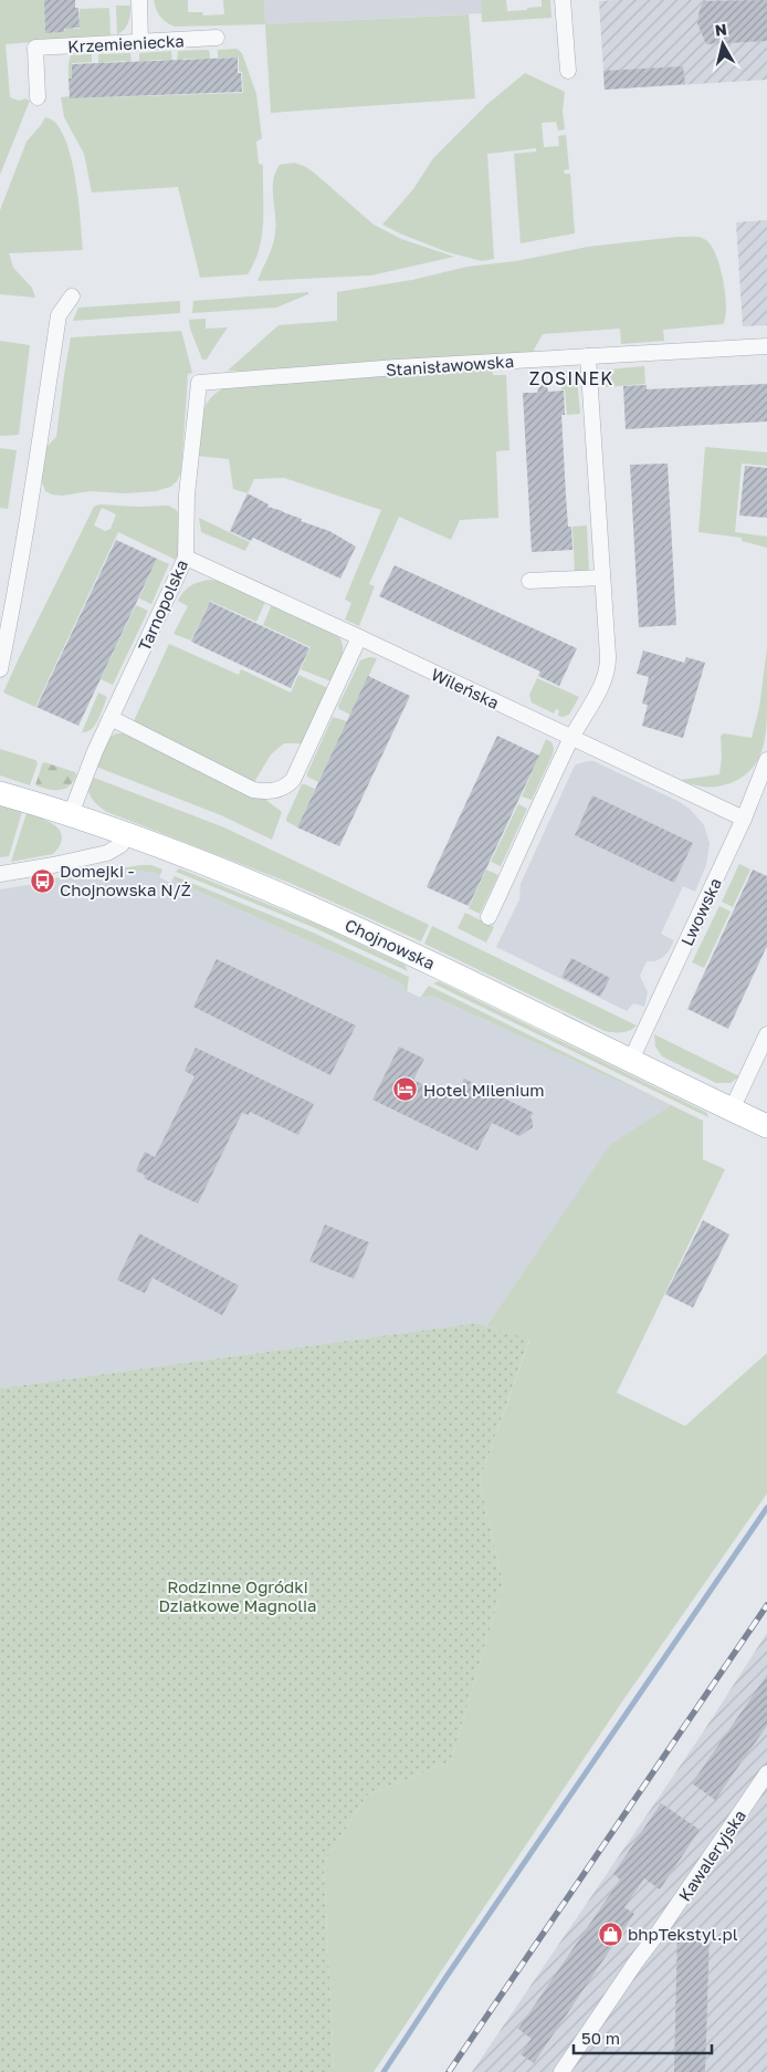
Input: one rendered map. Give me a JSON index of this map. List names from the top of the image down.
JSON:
{
  "streets": {
    "main road": ["Chojnowska"],
    "street": [
      "Krzemieniecka",
      "Stanisławowska",
      "Tarnopolska",
      "Wileńska",
      "Lwowska",
      "Kawaleryjska"
    ]
  },
  "crossings": [
    ["Stanisławowska", "Tarnopolska"],
    ["Tarnopolska", "Wileńska"],
    ["Tarnopolska", "Chojnowska"],
    ["Wileńska", "Lwowska"],
    ["Lwowska", "Chojnowska"]
  ],
  "districts": ["ZOSINEK"],
  "parks": ["Rodzinne Ogródki Działkowe Magnolia"],
  "places": {
    "bus stop": ["Domejki - Chojnowska N/Ż"],
    "hotel": ["Hotel Milenium"],
    "shop": ["bhpTekstyl.pl"]
  },
  "scale_bar": "50 m",
  "north": "top"
}
